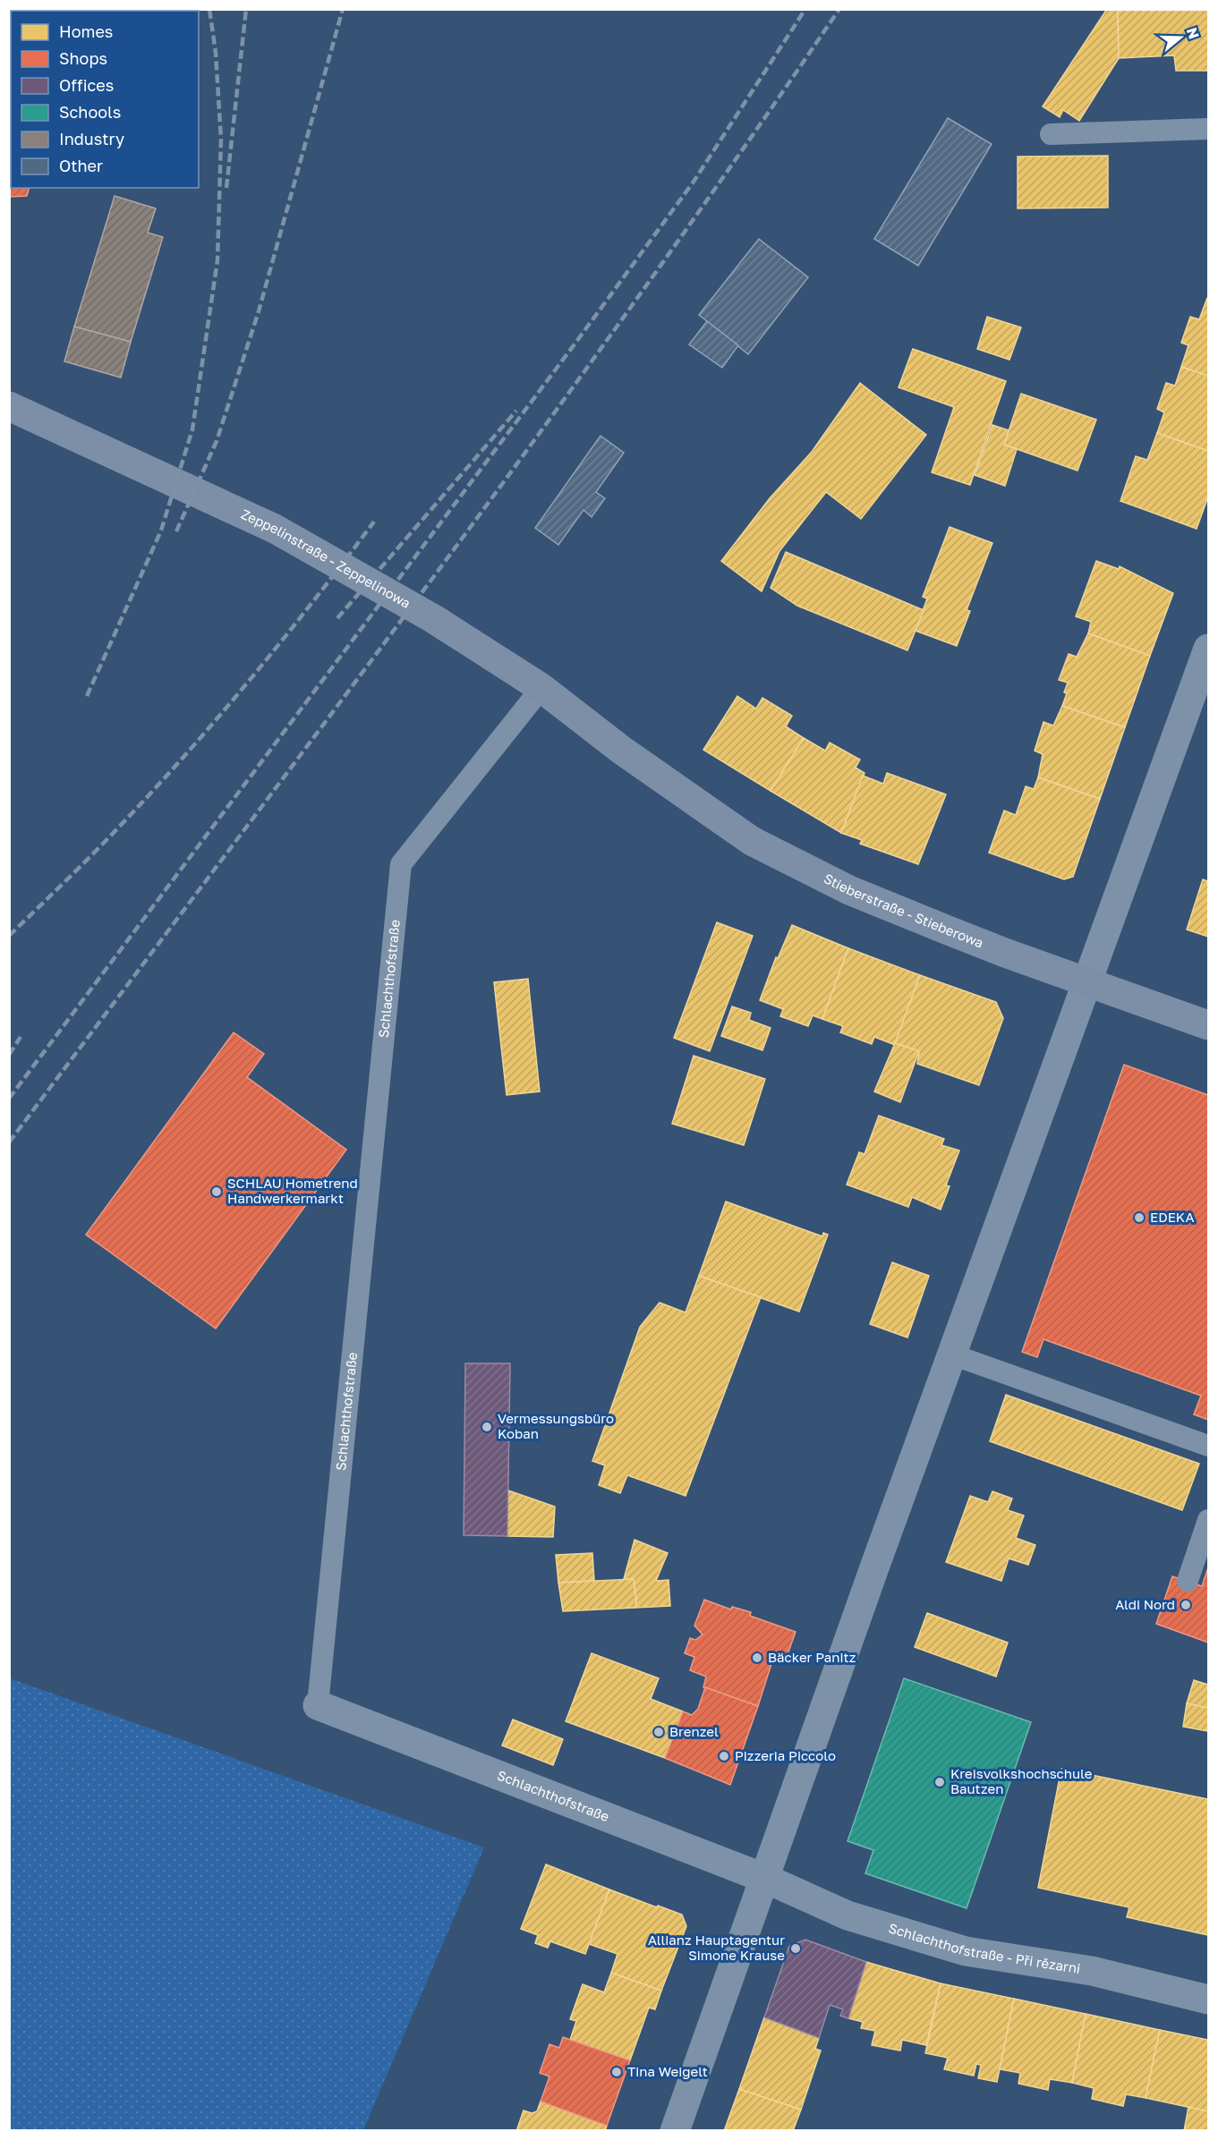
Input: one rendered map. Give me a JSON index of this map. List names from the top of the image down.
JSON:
{
  "streets": {
    "main road": ["Zeppelinstraße - Zeppelinowa", "Stieberstraße - Stieberowa"],
    "street": ["Schlachthofstraße", "Schlachthofstraße - Při rězarni"]
  },
  "crossings": [
    ["Zeppelinstraße - Zeppelinowa", "Stieberstraße - Stieberowa"],
    ["Zeppelinstraße - Zeppelinowa", "Schlachthofstraße"],
    ["Schlachthofstraße", "Schlachthofstraße - Při rězarni"]
  ],
  "places": [
    "SCHLAU Hometrend Handwerkermarkt",
    "EDEKA",
    "Vermessungsbüro Koban",
    "Aldi Nord",
    "Bäcker Panitz",
    "Brenzel",
    "Pizzeria Piccolo",
    "Kreisvolkshochschule Bautzen",
    "Allianz Hauptagentur Simone Krause",
    "Tina Weigelt"
  ],
  "legend": [
    "Homes",
    "Shops",
    "Offices",
    "Schools",
    "Industry",
    "Other"
  ],
  "north": "right"
}
